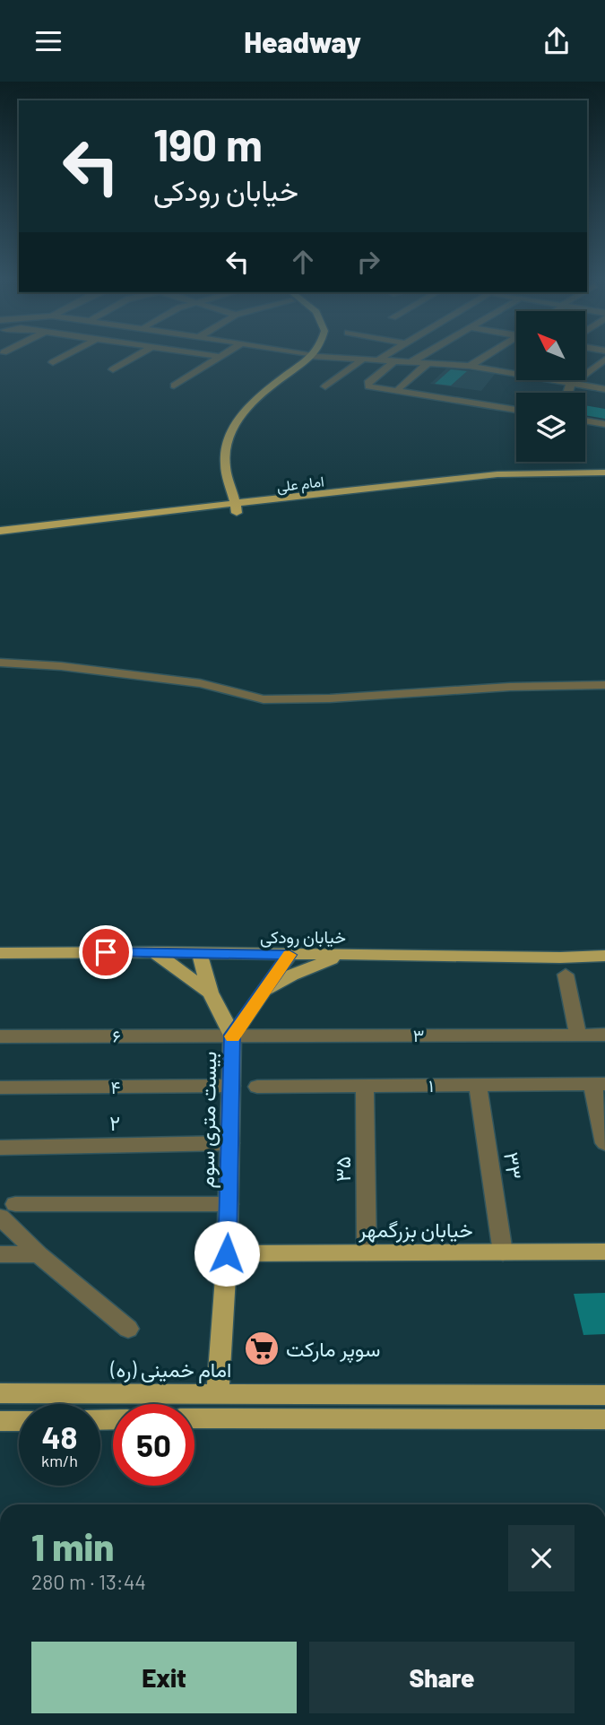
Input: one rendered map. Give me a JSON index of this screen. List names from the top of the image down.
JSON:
{
  "streets": {
    "main road": [
      "امام علی",
      "خیابان رودکی",
      "بیست متری سوم",
      "خیابان بزرگمهر",
      "امام خمینی (ره)"
    ],
    "street": [
      "۳",
      "۶",
      "۱",
      "۴",
      "۲",
      "۳۳",
      "۳۵"
    ]
  },
  "crossings": [
    ["خیابان رودکی", "بیست متری سوم"],
    ["۳", "۶"],
    ["۳", "بیست متری سوم"],
    ["۶", "بیست متری سوم"],
    ["۱", "۳۳"],
    ["۱", "۳۵"],
    ["۴", "بیست متری سوم"],
    ["بیست متری سوم", "۲"],
    ["بیست متری سوم", "خیابان بزرگمهر"],
    ["بیست متری سوم", "امام خمینی (ره)"],
    ["۳۳", "خیابان بزرگمهر"],
    ["۳۵", "خیابان بزرگمهر"]
  ],
  "places": {
    "supermarket": ["سوپر مارکت"]
  },
  "north": "top left",
  "page": {
    "header": "Headway",
    "turn": ["190 m", "خیابان رودکی"],
    "speed": "48 km/h",
    "limit": "50",
    "heading": ["1 min", "280 m · 13:44"],
    "buttons": ["Exit", "Share"]
  }
}
